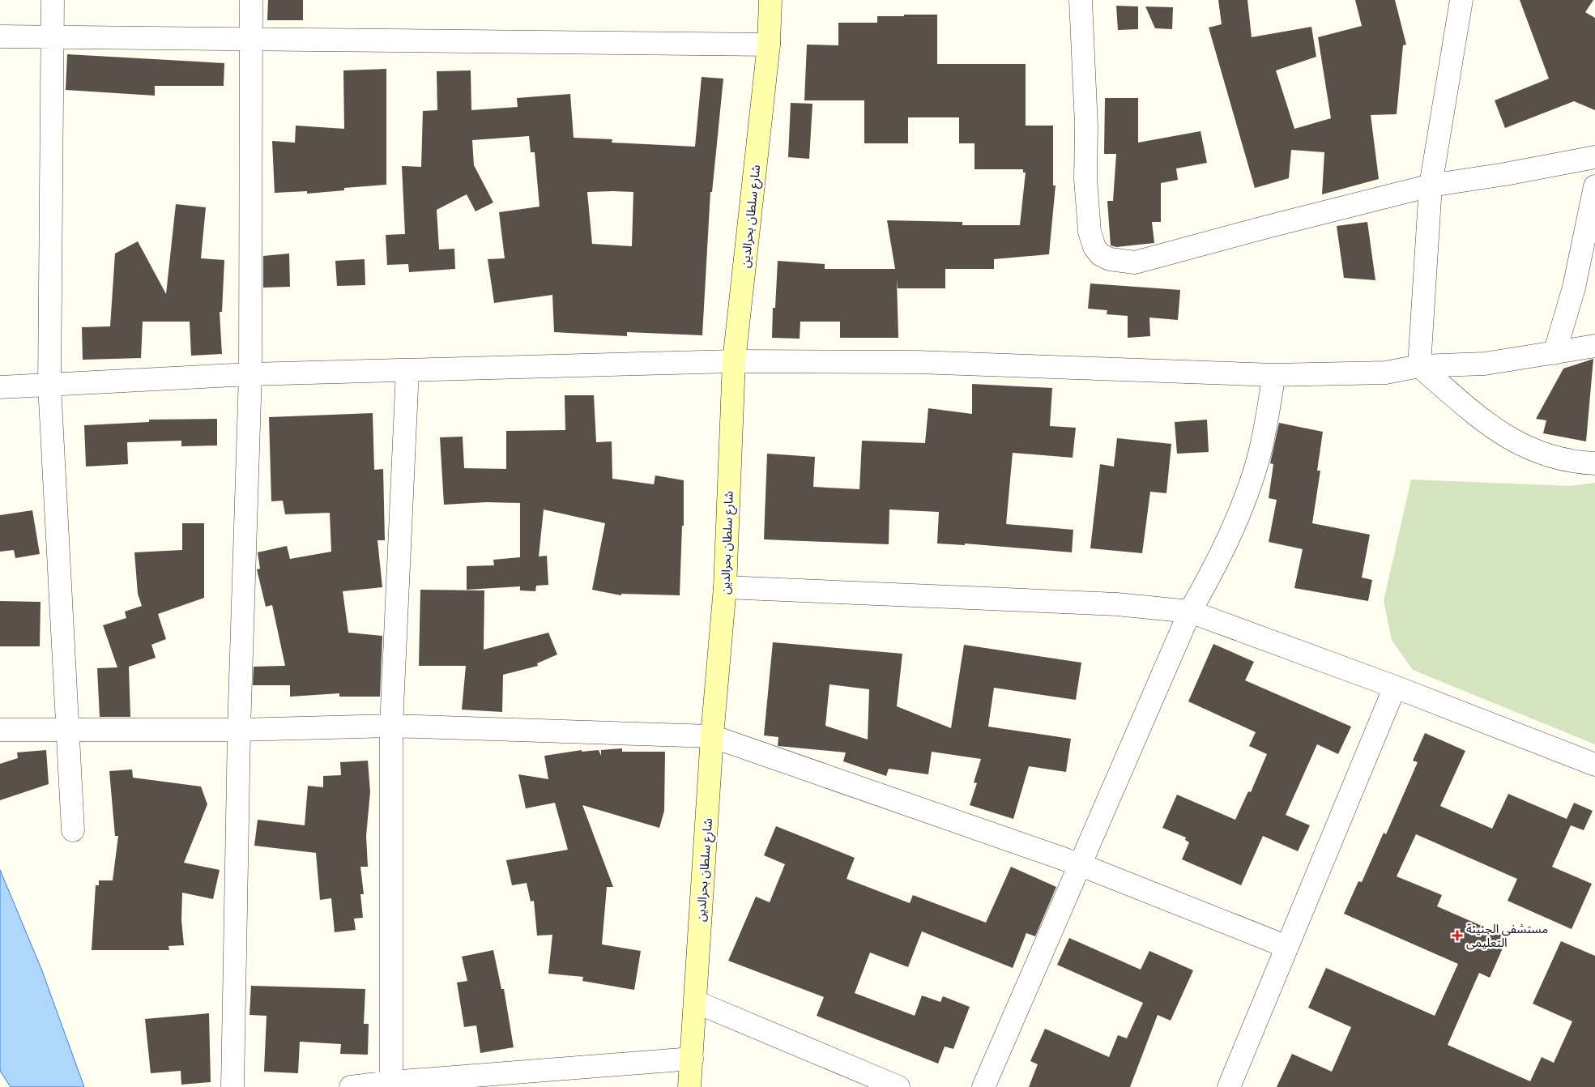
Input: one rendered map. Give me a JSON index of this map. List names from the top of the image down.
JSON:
{
  "streets": {
    "street": ["شارع سلطان بحرالدين"]
  },
  "places": {
    "health": ["مستشفي الجنينة التعليمى"]
  }
}
